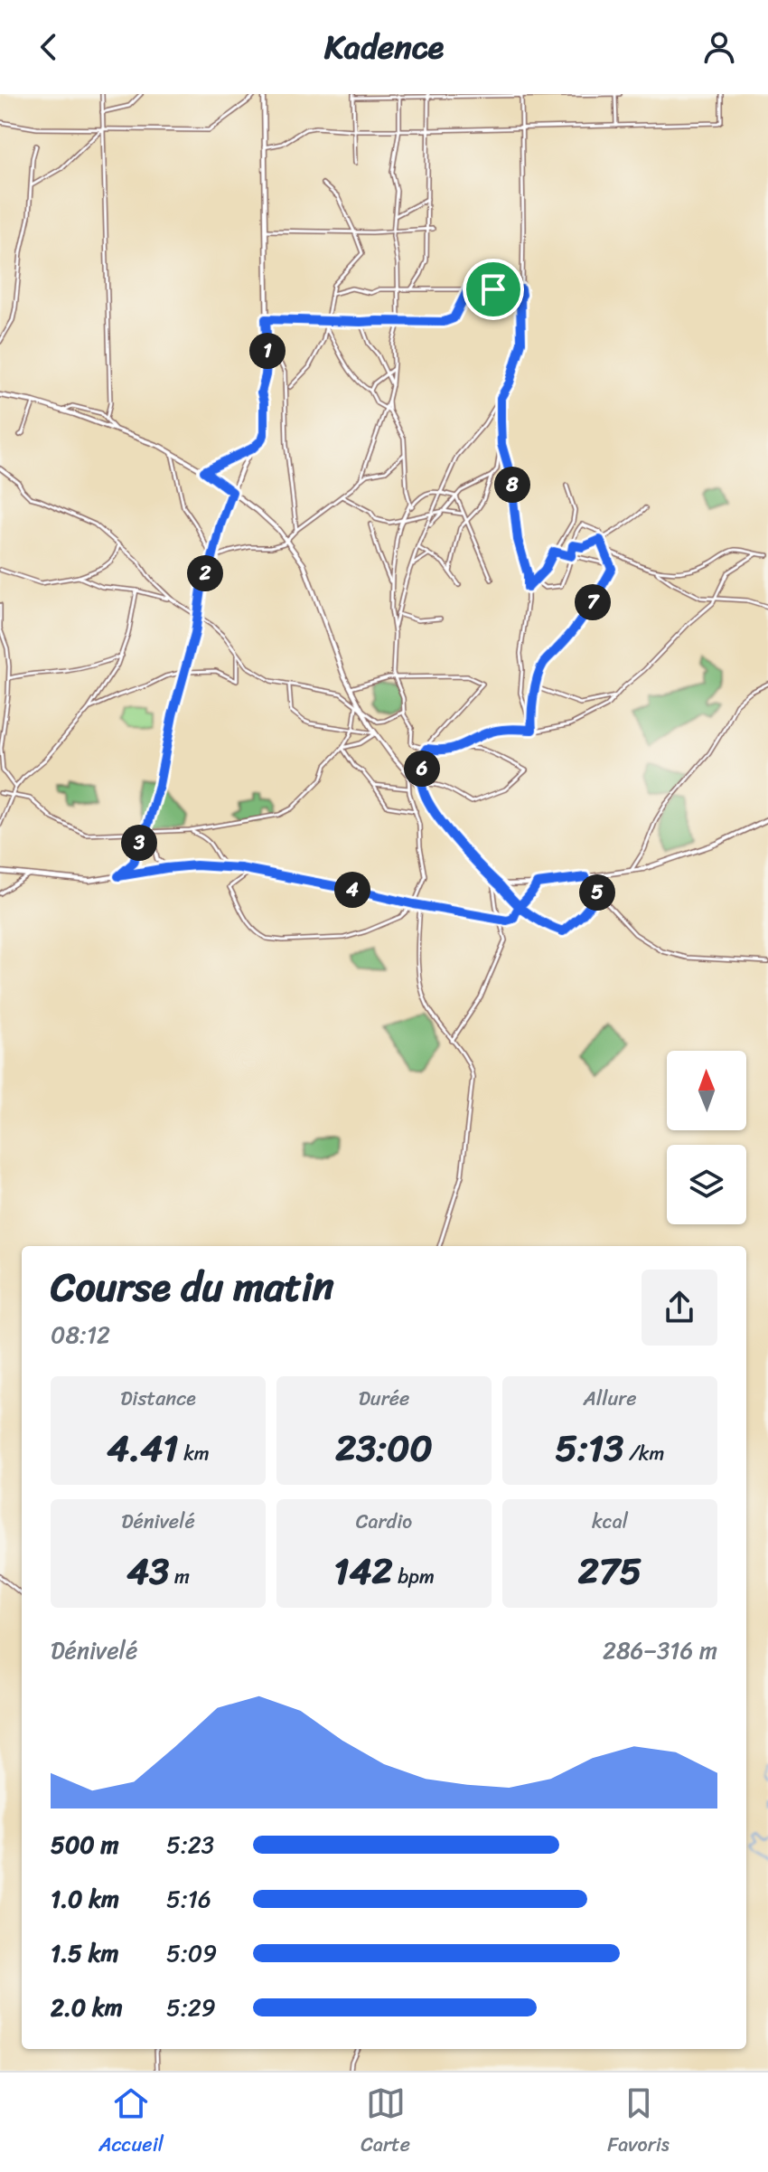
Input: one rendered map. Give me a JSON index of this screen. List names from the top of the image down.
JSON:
{
  "north": "top",
  "page": {
    "header": "Kadence",
    "pins": [
      "1",
      "8",
      "2",
      "7",
      "6",
      "3",
      "4",
      "5"
    ],
    "heading": ["Course du matin", "08:12"],
    "stats": [
      ["Distance", "4.41 km"],
      ["Durée", "23:00"],
      ["Allure", "5:13 /km"],
      ["Dénivelé", "43 m"],
      ["Cardio", "142 bpm"],
      ["kcal", "275"]
    ],
    "chart": ["Dénivelé", "286–316 m"],
    "list": [
      {
        "name": "500 m",
        "note": "5:23"
      },
      {
        "name": "1.0 km",
        "note": "5:16"
      },
      {
        "name": "1.5 km",
        "note": "5:09"
      },
      {
        "name": "2.0 km",
        "note": "5:29"
      }
    ],
    "tabs": ["Accueil", "Carte", "Favoris"]
  }
}
